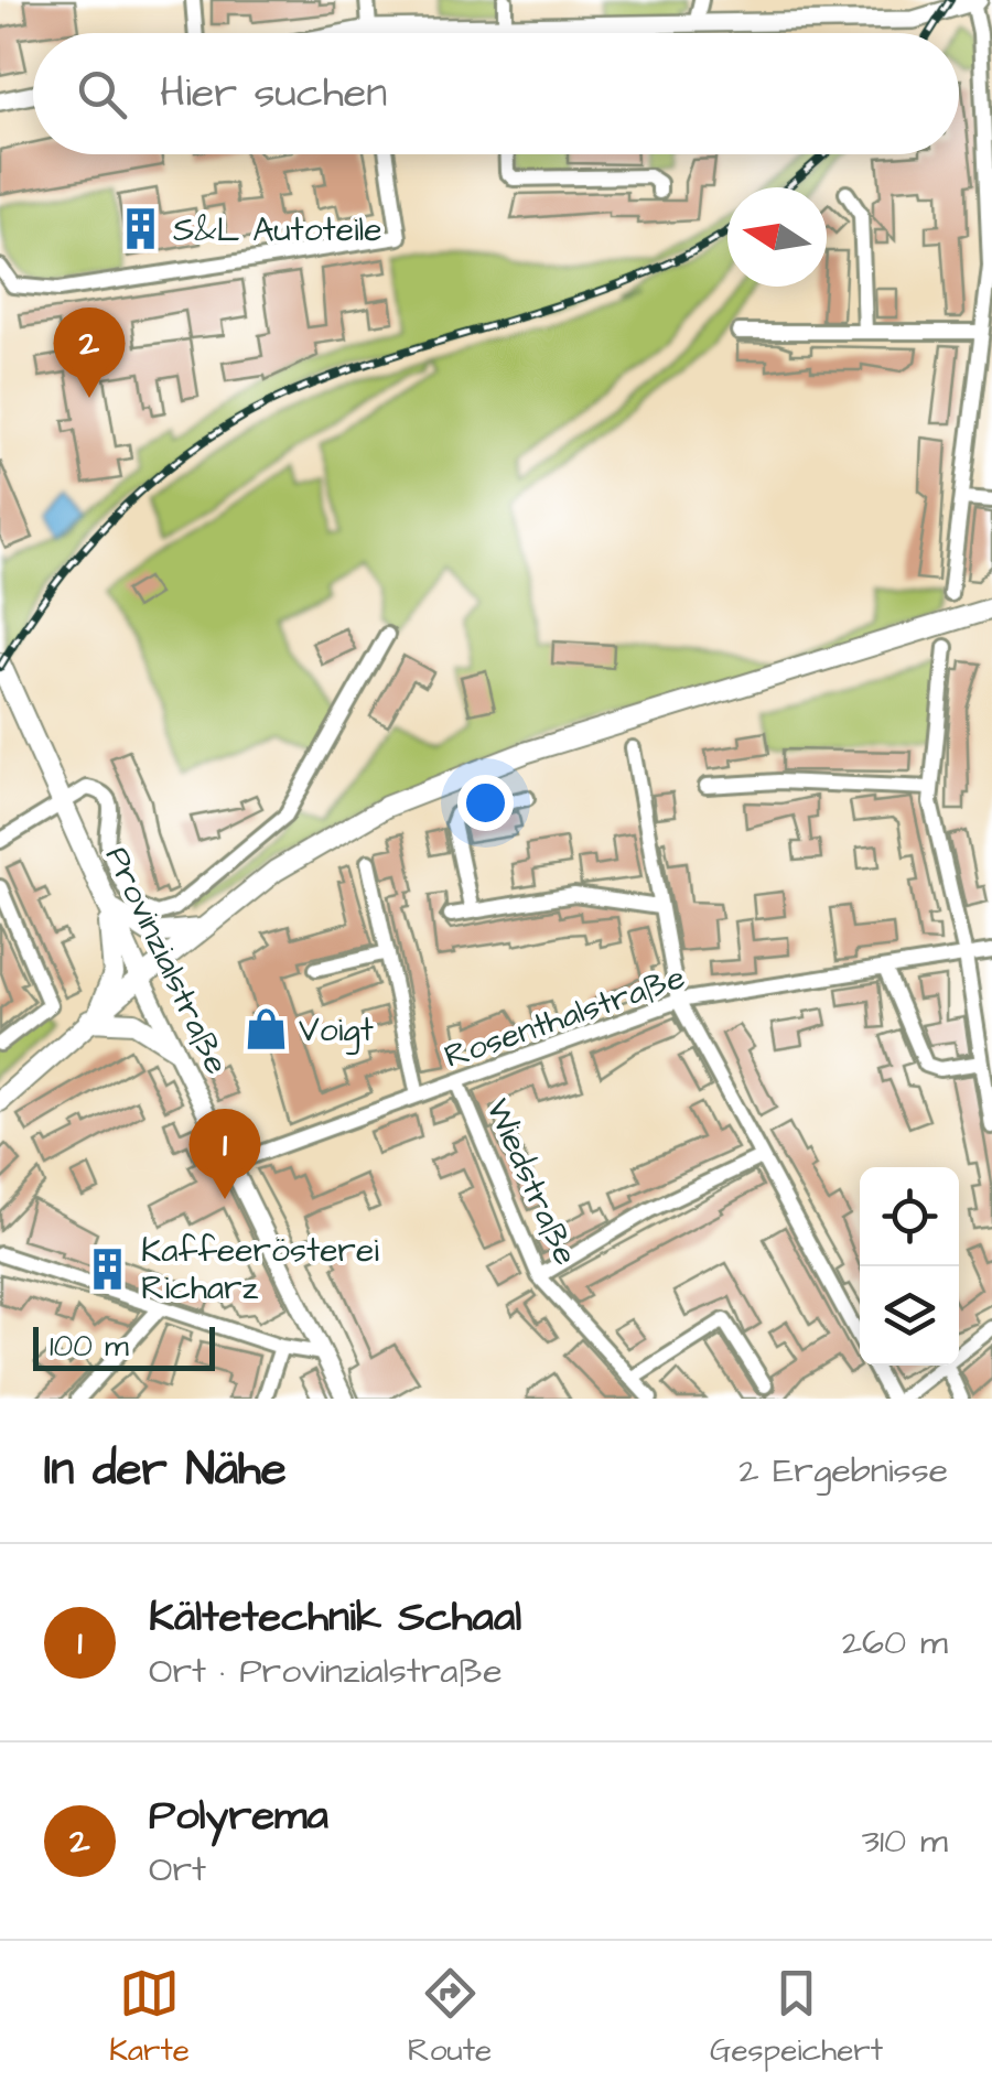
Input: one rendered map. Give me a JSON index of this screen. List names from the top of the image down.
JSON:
{
  "streets": {
    "main road": ["Provinzialstraße"],
    "street": ["Rosenthalstraße", "Wiedstraße"]
  },
  "crossings": [
    ["Provinzialstraße", "Rosenthalstraße"],
    ["Rosenthalstraße", "Wiedstraße"]
  ],
  "places": {
    "building": ["S&L Autoteile", "Kaffeerösterei Richarz"],
    "shop": ["Voigt"]
  },
  "scale_bar": "100 m",
  "north": "left",
  "page": {
    "search": "Hier suchen",
    "pins": ["2", "1"],
    "scale": "100 m",
    "heading": ["In der Nähe", "2 Ergebnisse"],
    "list": [
      {
        "mark": "1",
        "name": "Kältetechnik Schaal",
        "note": "Ort · Provinzialstraße",
        "value": "260 m"
      },
      {
        "mark": "2",
        "name": "Polyrema",
        "note": "Ort",
        "value": "310 m"
      }
    ],
    "nav": ["Karte", "Route", "Gespeichert"]
  }
}
